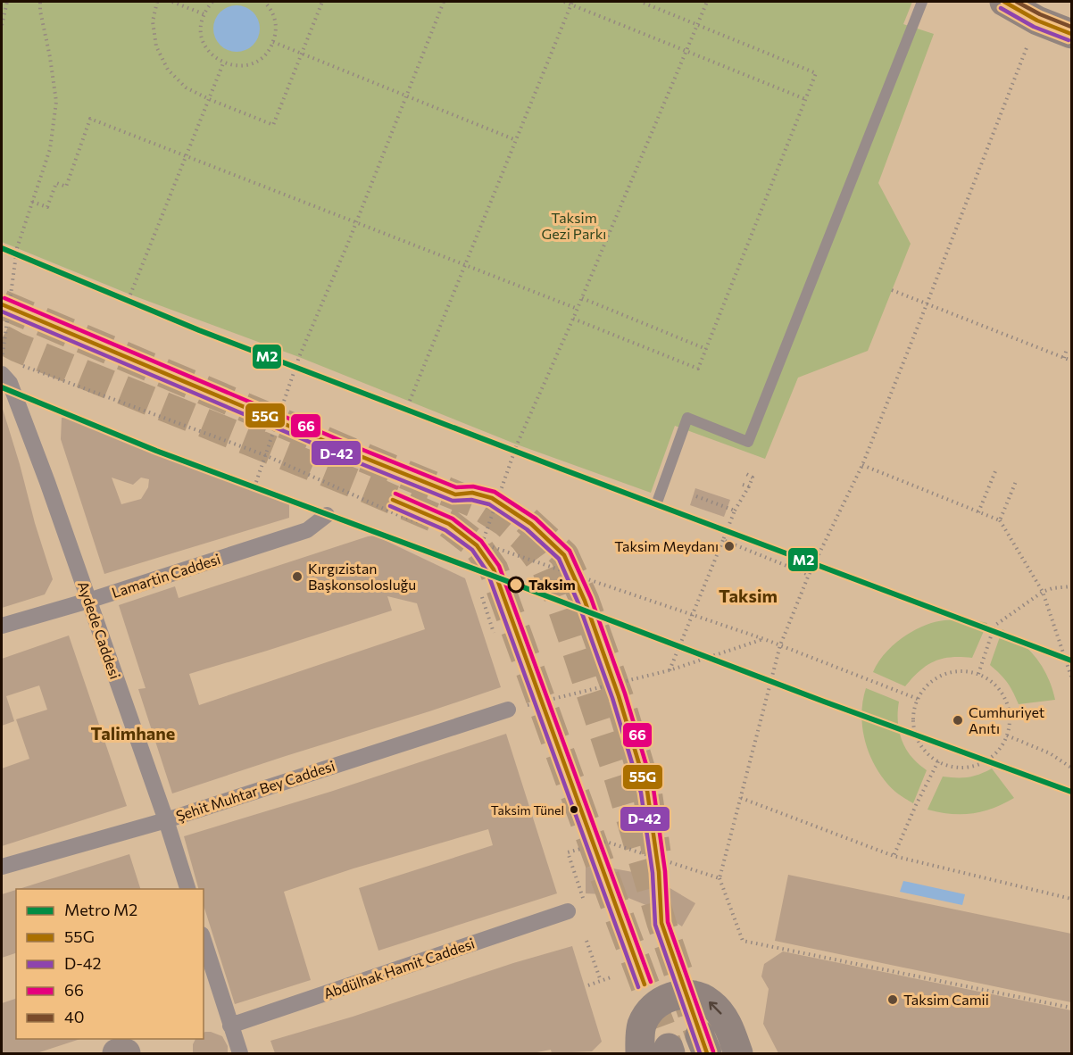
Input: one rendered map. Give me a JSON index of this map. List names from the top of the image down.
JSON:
{
  "streets": {
    "street": [
      "Lamartin Caddesi",
      "Aydede Caddesi",
      "Şehit Muhtar Bey Caddesi",
      "Abdülhak Hamit Caddesi"
    ]
  },
  "crossings": [
    ["Lamartin Caddesi", "Aydede Caddesi"],
    ["Aydede Caddesi", "Şehit Muhtar Bey Caddesi"]
  ],
  "districts": ["Taksim", "Talimhane"],
  "parks": ["Taksim Gezi Parkı"],
  "places": [
    "Taksim Meydanı",
    "Kırgızistan Başkonsolosluğu",
    "Taksim",
    "Cumhuriyet Anıtı",
    "Taksim Tünel",
    "Taksim Camii"
  ],
  "lines": [
    "transit line 55G",
    "transit line 40",
    "transit line D-42",
    "metro line M2",
    "transit line 66"
  ],
  "legend": [
    "Metro M2",
    "55G",
    "D-42",
    "66",
    "40"
  ]
}
